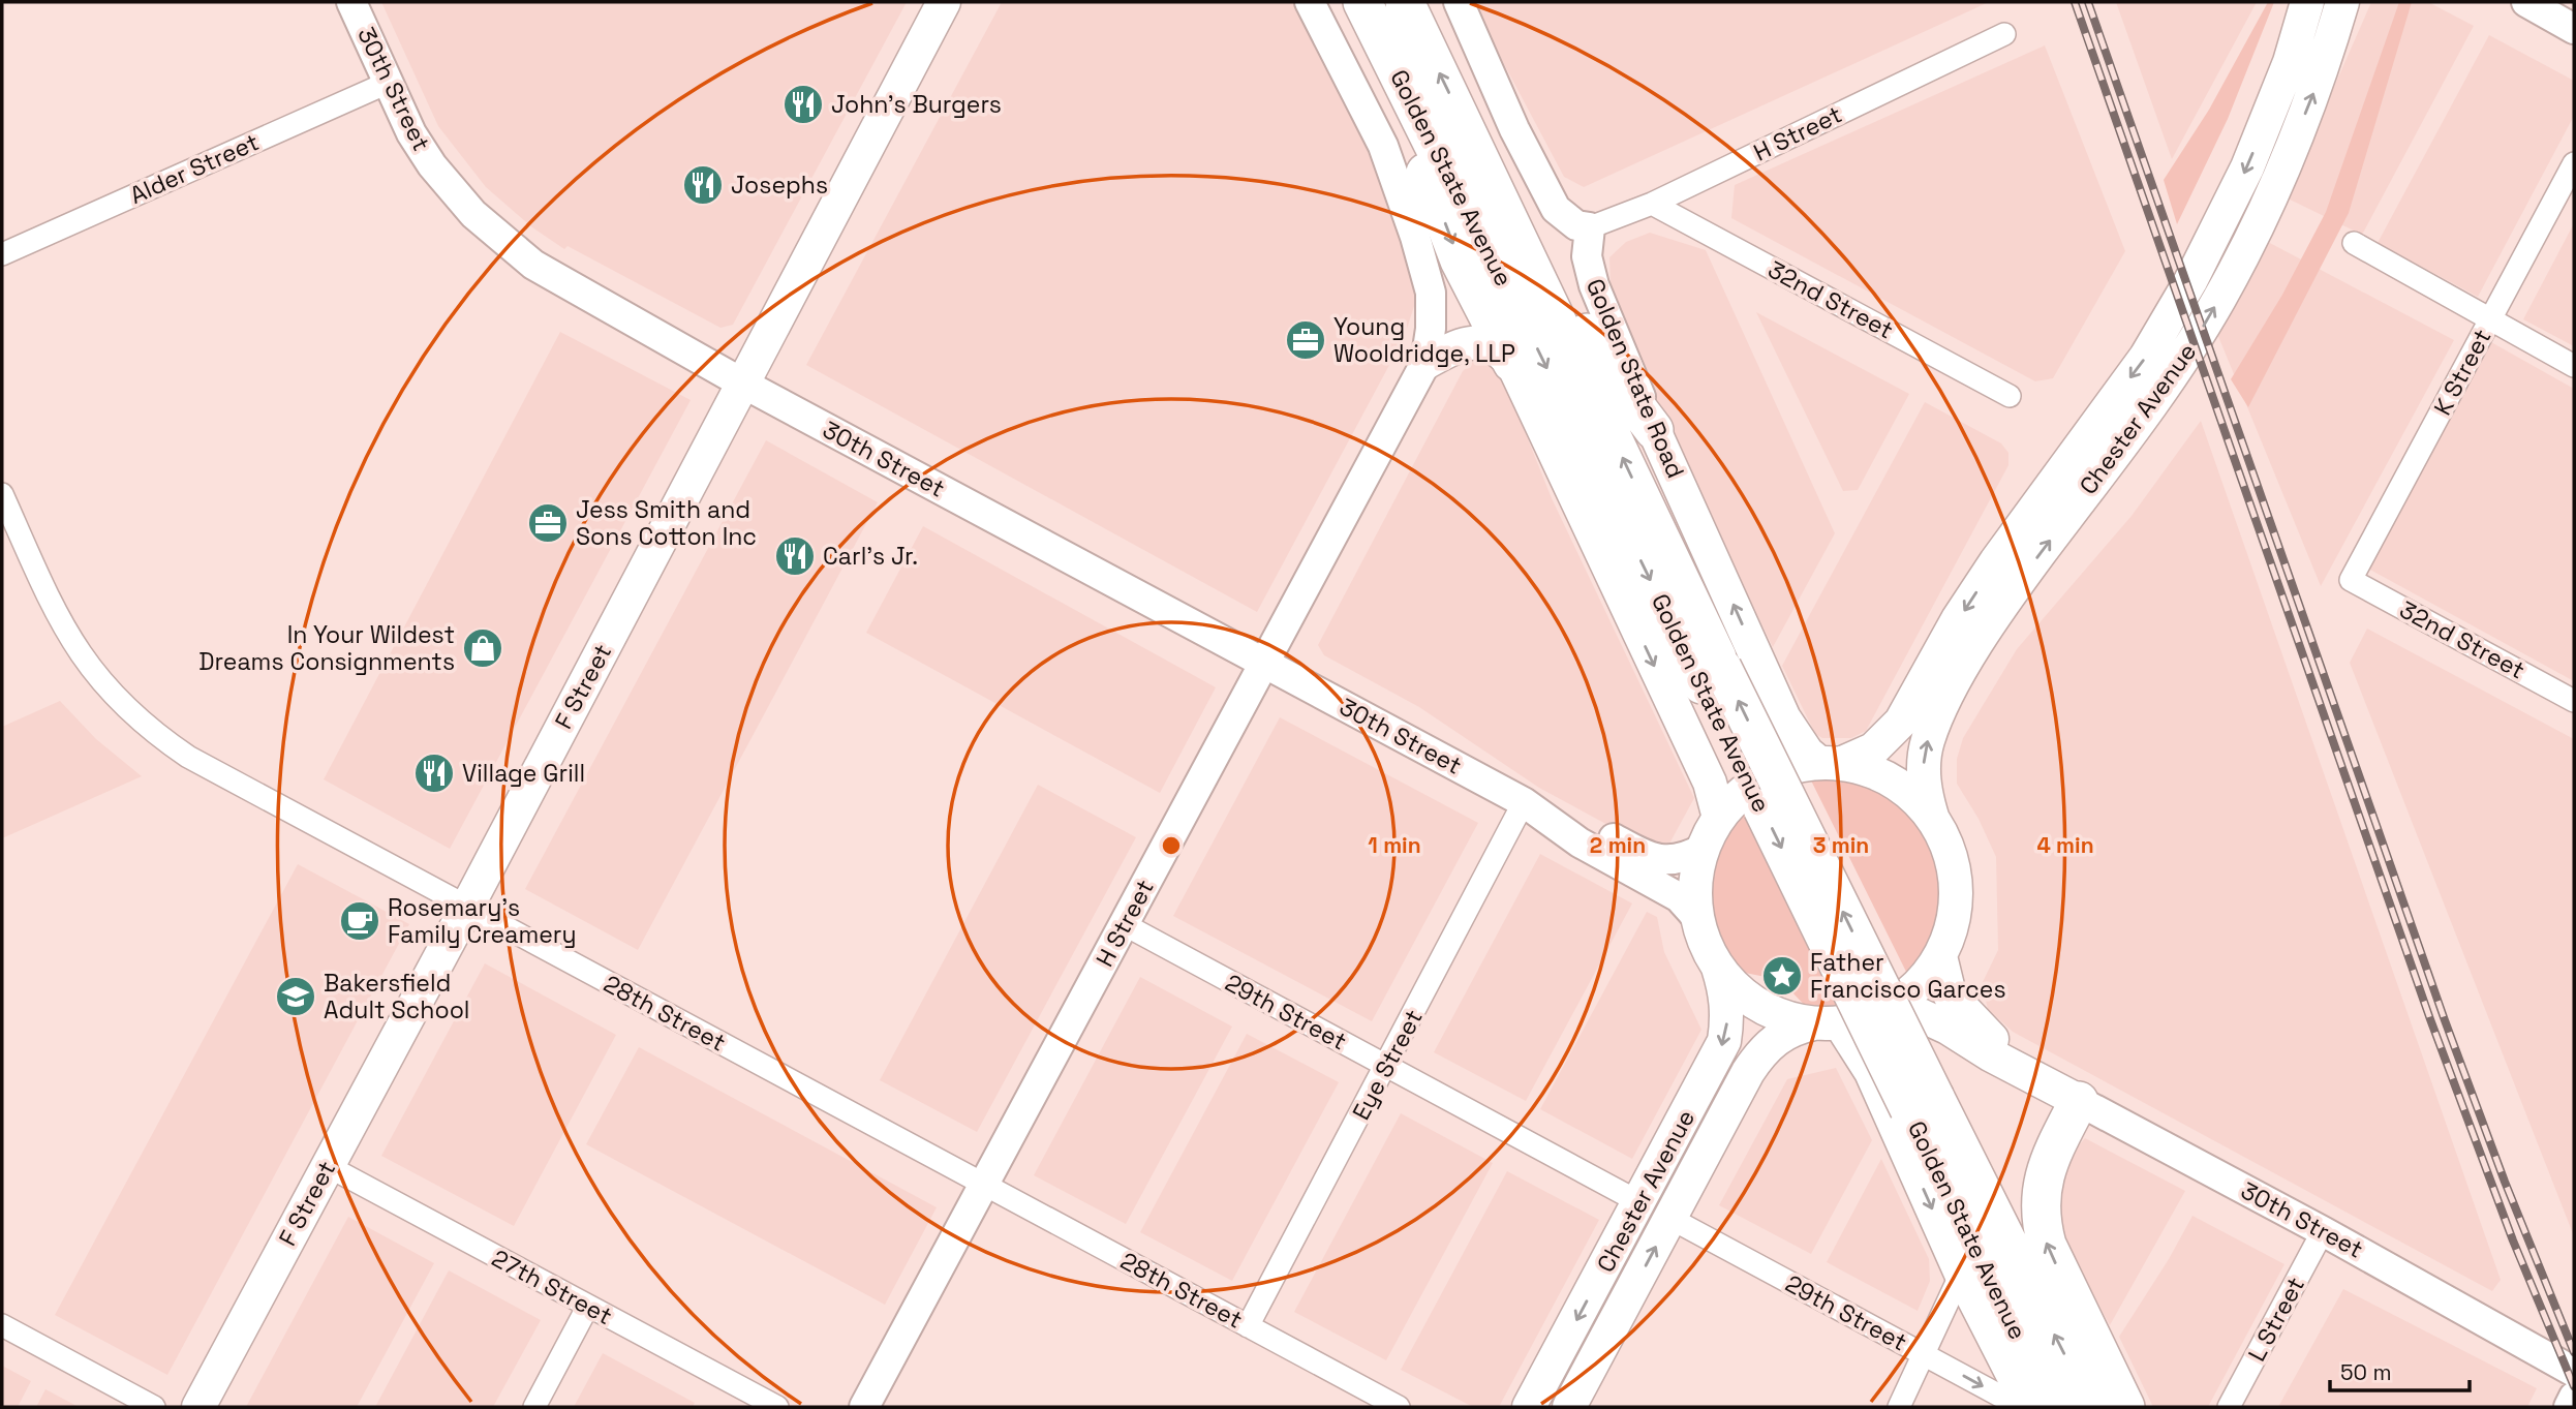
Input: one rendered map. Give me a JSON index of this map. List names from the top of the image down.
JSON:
{
  "streets": {
    "highway": ["Golden State Avenue"],
    "main road": [
      "30th Street",
      "Golden State Road",
      "Chester Avenue",
      "F Street"
    ],
    "street": [
      "H Street",
      "Alder Street",
      "32nd Street",
      "K Street",
      "29th Street",
      "28th Street",
      "Eye Street",
      "27th Street",
      "L Street"
    ]
  },
  "crossings": [
    ["30th Street", "H Street"],
    ["30th Street", "Alder Street"],
    ["30th Street", "Chester Avenue"],
    ["30th Street", "F Street"],
    ["30th Street", "Eye Street"],
    ["30th Street", "L Street"],
    ["H Street", "32nd Street"],
    ["H Street", "Golden State Road"],
    ["H Street", "29th Street"],
    ["H Street", "28th Street"],
    ["32nd Street", "K Street"],
    ["Golden State Road", "Chester Avenue"],
    ["Chester Avenue", "29th Street"],
    ["F Street", "28th Street"],
    ["F Street", "27th Street"],
    ["29th Street", "Eye Street"],
    ["28th Street", "Eye Street"]
  ],
  "one_way": ["Golden State Road"],
  "places": {
    "restaurant": [
      "John's Burgers",
      "Josephs",
      "Carl's Jr.",
      "Village Grill"
    ],
    "office": ["Young Wooldridge, LLP", "Jess Smith and Sons Cotton Inc"],
    "shop": ["In Your Wildest Dreams Consignments"],
    "cafe": ["Rosemary's Family Creamery"],
    "place": ["Father Francisco Garces"],
    "school or university": ["Bakersfield Adult School"]
  },
  "scale_bar": "50 m",
  "rings": [
    "1 min",
    "2 min",
    "3 min",
    "4 min"
  ]
}
